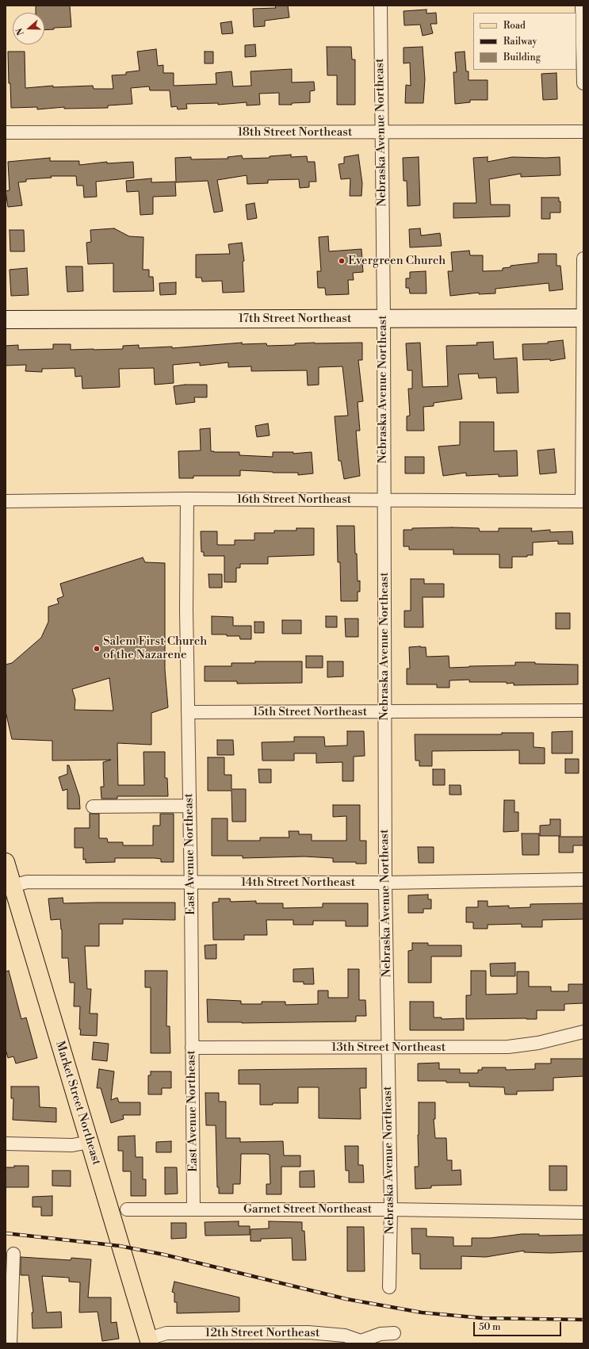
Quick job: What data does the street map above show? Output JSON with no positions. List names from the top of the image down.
{
  "streets": {
    "main road": ["17th Street Northeast", "Market Street Northeast"],
    "street": [
      "18th Street Northeast",
      "Nebraska Avenue Northeast",
      "16th Street Northeast",
      "15th Street Northeast",
      "East Avenue Northeast",
      "14th Street Northeast",
      "13th Street Northeast",
      "Garnet Street Northeast",
      "12th Street Northeast"
    ]
  },
  "crossings": [
    ["18th Street Northeast", "Nebraska Avenue Northeast"],
    ["Nebraska Avenue Northeast", "17th Street Northeast"],
    ["Nebraska Avenue Northeast", "16th Street Northeast"],
    ["Nebraska Avenue Northeast", "15th Street Northeast"],
    ["Nebraska Avenue Northeast", "14th Street Northeast"],
    ["Nebraska Avenue Northeast", "13th Street Northeast"],
    ["Nebraska Avenue Northeast", "Garnet Street Northeast"],
    ["16th Street Northeast", "East Avenue Northeast"],
    ["15th Street Northeast", "East Avenue Northeast"],
    ["East Avenue Northeast", "14th Street Northeast"],
    ["East Avenue Northeast", "13th Street Northeast"],
    ["East Avenue Northeast", "Garnet Street Northeast"],
    ["14th Street Northeast", "Market Street Northeast"],
    ["Market Street Northeast", "12th Street Northeast"]
  ],
  "places": ["Evergreen Church", "Salem First Church of the Nazarene"],
  "legend": ["Road", "Railway", "Building"],
  "scale_bar": "50 m",
  "north": "left"
}
